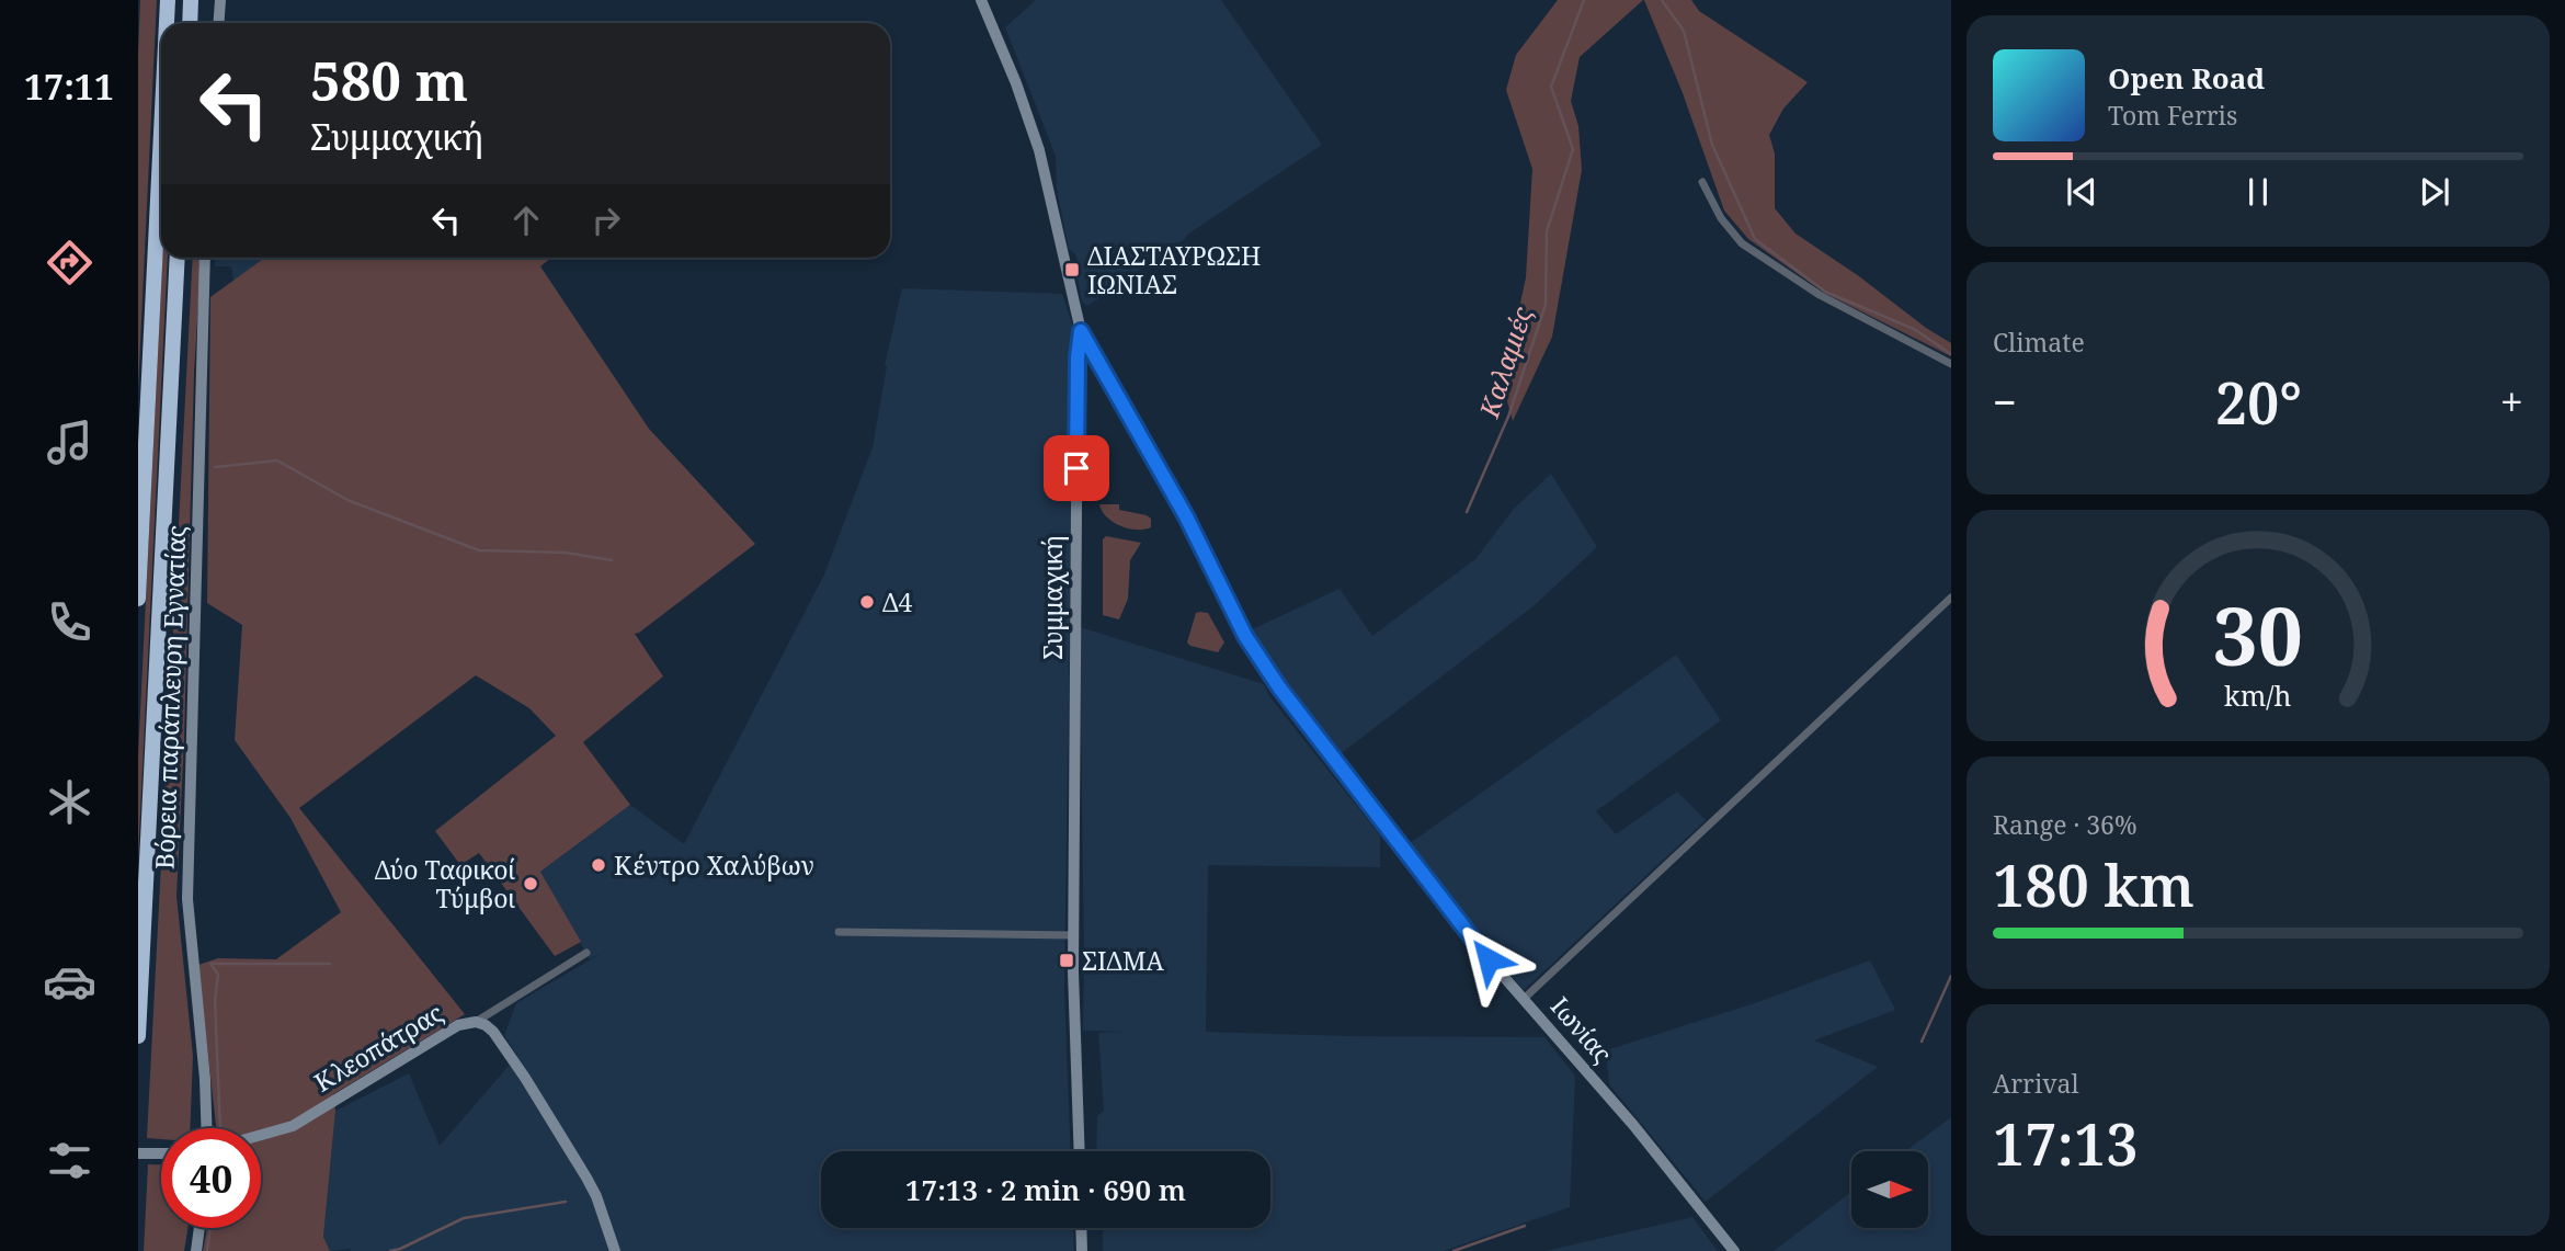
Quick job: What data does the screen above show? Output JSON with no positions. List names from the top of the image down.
{
  "streets": {
    "street": [
      "Συμμαχική",
      "Βόρεια παράπλευρη Εγνατίας",
      "Ιωνίας",
      "Κλεοπάτρας"
    ]
  },
  "crossings": [
    ["Συμμαχική", "Ιωνίας"]
  ],
  "water": ["Καλαμιές"],
  "places": {
    "transit": ["ΔΙΑΣΤΑΥΡΩΣΗ ΙΩΝΙΑΣ", "ΣΙΔΜΑ"],
    "other": ["Δ4", "Κέντρο Χαλύβων", "Δύο Ταφικοί Τύμβοι"]
  },
  "north": "right",
  "page": {
    "tabs": "17:11",
    "turn": ["580 m", "Συμμαχική"],
    "song": ["Open Road", "Tom Ferris"],
    "tile": [
      "Climate",
      ["Range · 36%", "180 km"],
      ["Arrival", "17:13"]
    ],
    "heat": ["−", "20°", "+"],
    "limit": "40",
    "trip": "17:13 · 2 min · 690 m",
    "gauge": ["30", "km/h"]
  }
}
